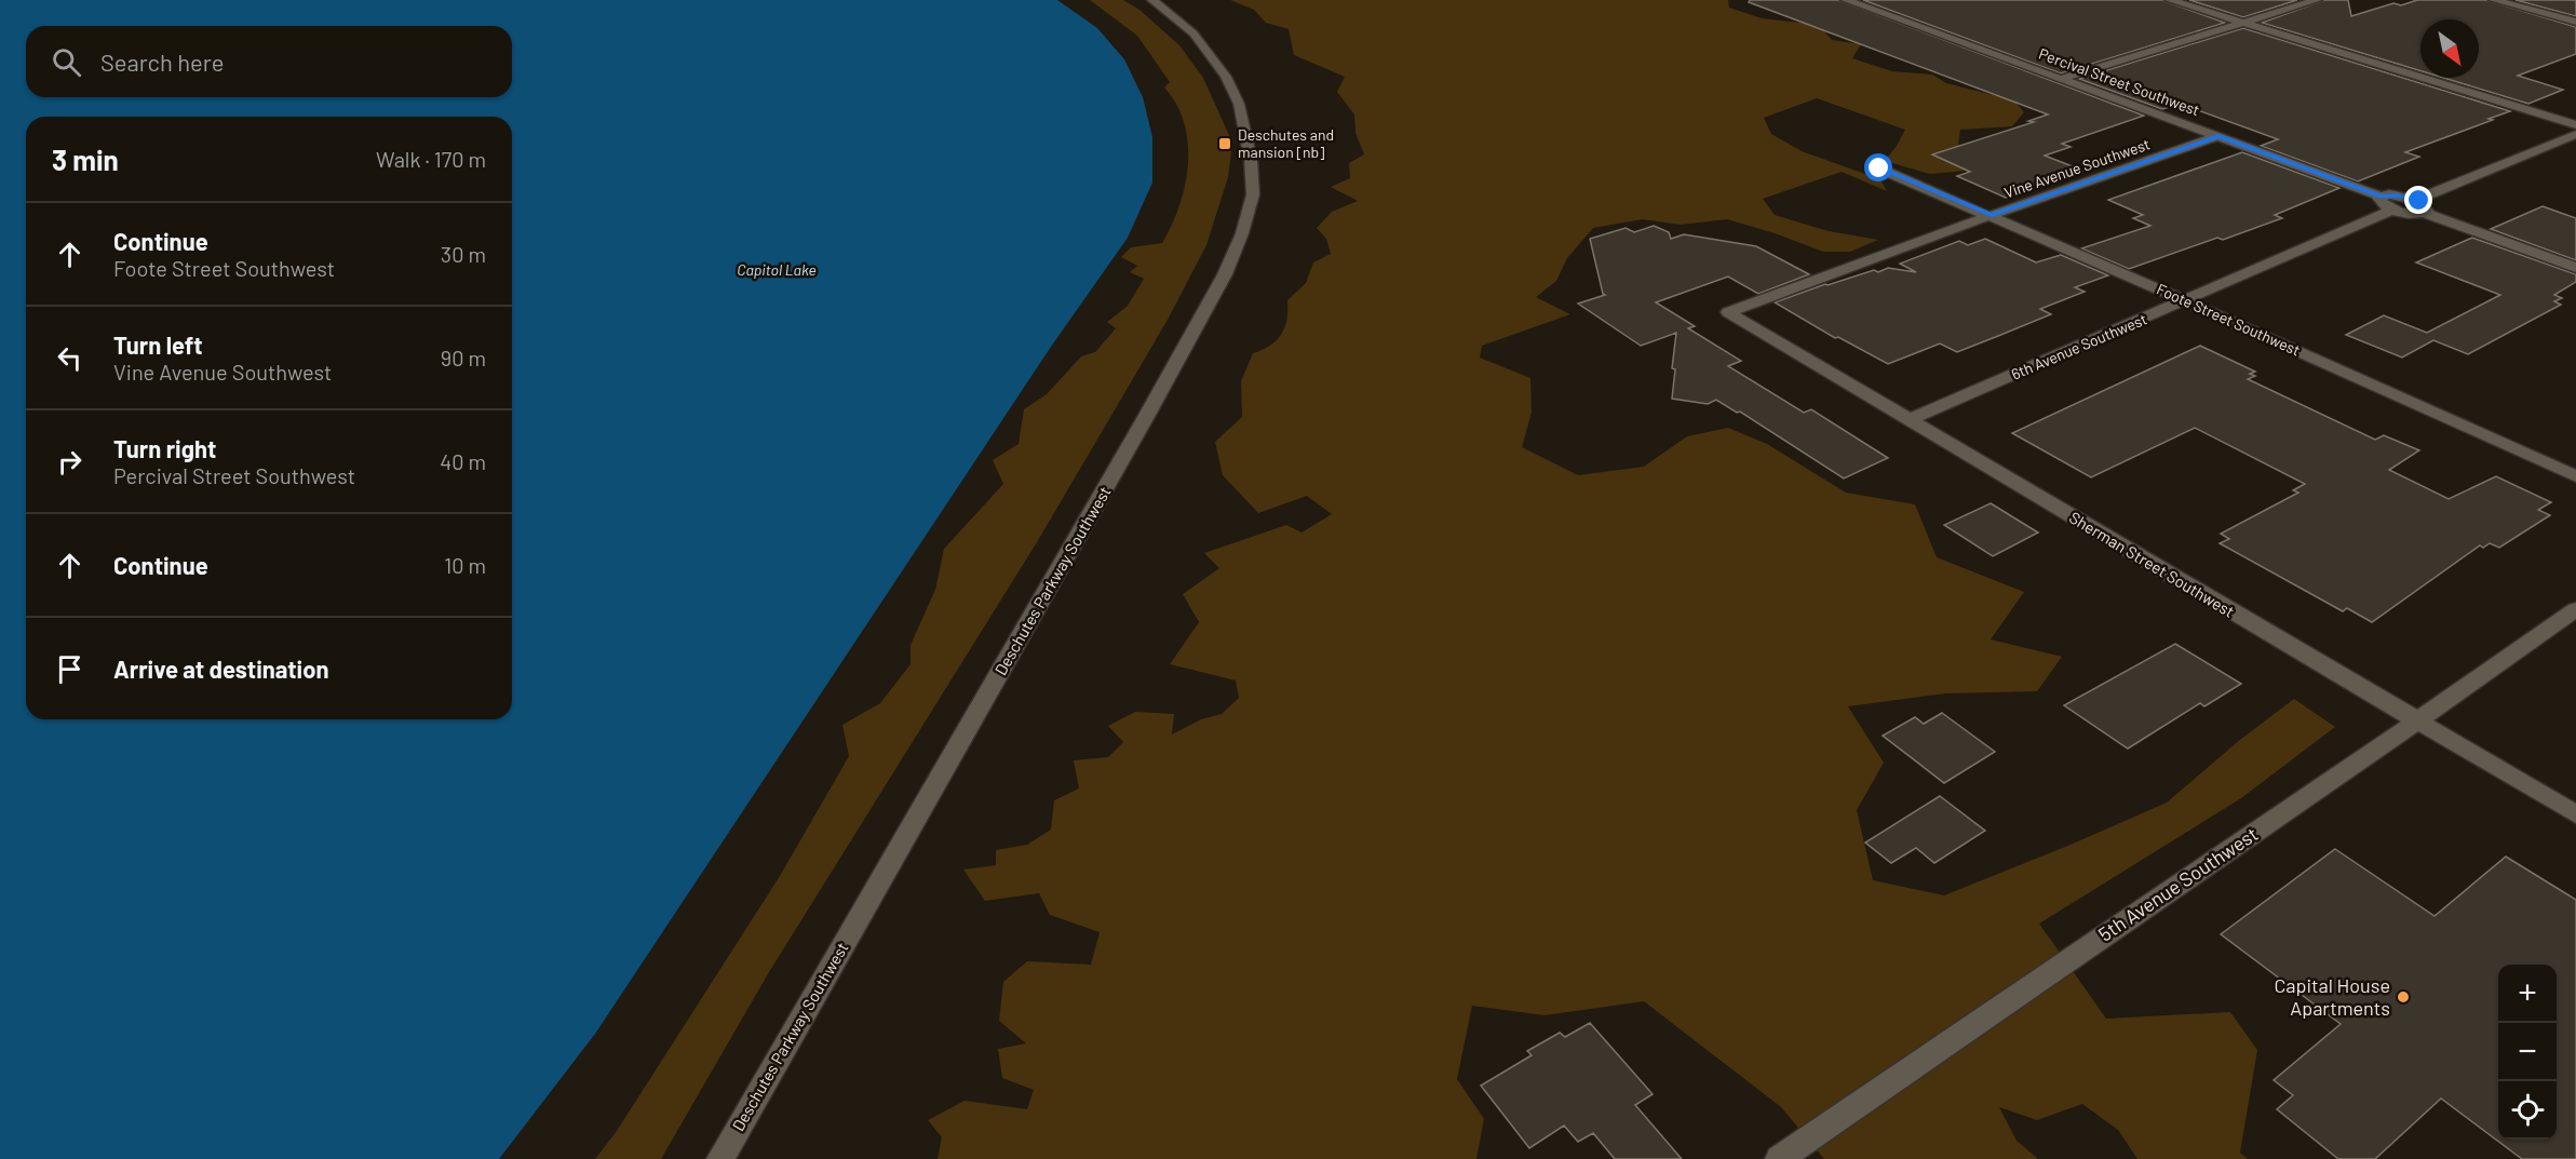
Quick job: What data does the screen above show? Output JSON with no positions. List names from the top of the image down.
{
  "streets": {
    "street": [
      "Percival Street Southwest",
      "Vine Avenue Southwest",
      "Foote Street Southwest",
      "6th Avenue Southwest",
      "Sherman Street Southwest",
      "Deschutes Parkway Southwest",
      "5th Avenue Southwest"
    ]
  },
  "crossings": [
    ["Percival Street Southwest", "Vine Avenue Southwest"],
    ["Vine Avenue Southwest", "Foote Street Southwest"],
    ["Vine Avenue Southwest", "Sherman Street Southwest"],
    ["Foote Street Southwest", "6th Avenue Southwest"],
    ["6th Avenue Southwest", "Sherman Street Southwest"],
    ["Sherman Street Southwest", "5th Avenue Southwest"]
  ],
  "water": ["Capitol Lake"],
  "places": {
    "transit": ["Deschutes and mansion [nb]"],
    "other": ["Capital House Apartments"]
  },
  "north": "bottom right",
  "page": {
    "search": "Search here",
    "heading": ["3 min", "Walk · 170 m"],
    "list": [
      ["Continue", "Foote Street Southwest", "30 m"],
      ["Turn left", "Vine Avenue Southwest", "90 m"],
      ["Turn right", "Percival Street Southwest", "40 m"],
      ["Continue", "10 m"],
      "Arrive at destination"
    ],
    "map_buttons": ["+", "−"]
  }
}
